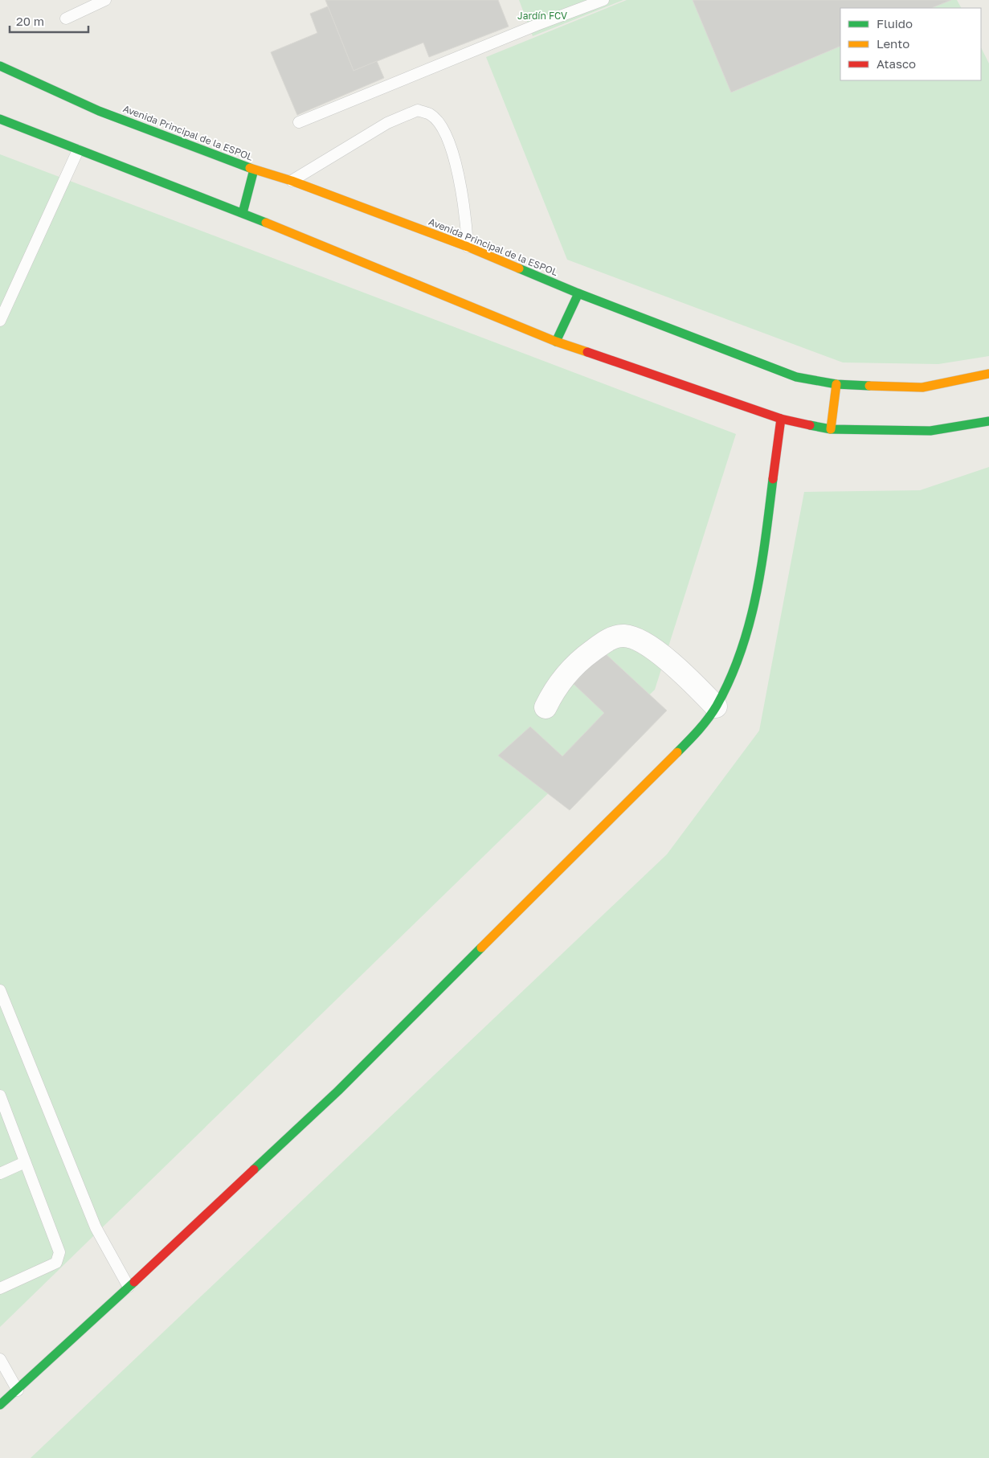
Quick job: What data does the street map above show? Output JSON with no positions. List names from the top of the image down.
{
  "streets": {
    "street": ["Avenida Principal de la ESPOL"]
  },
  "parks": ["Jardín FCV"],
  "legend": ["Fluido", "Lento", "Atasco"],
  "scale_bar": "20 m"
}
